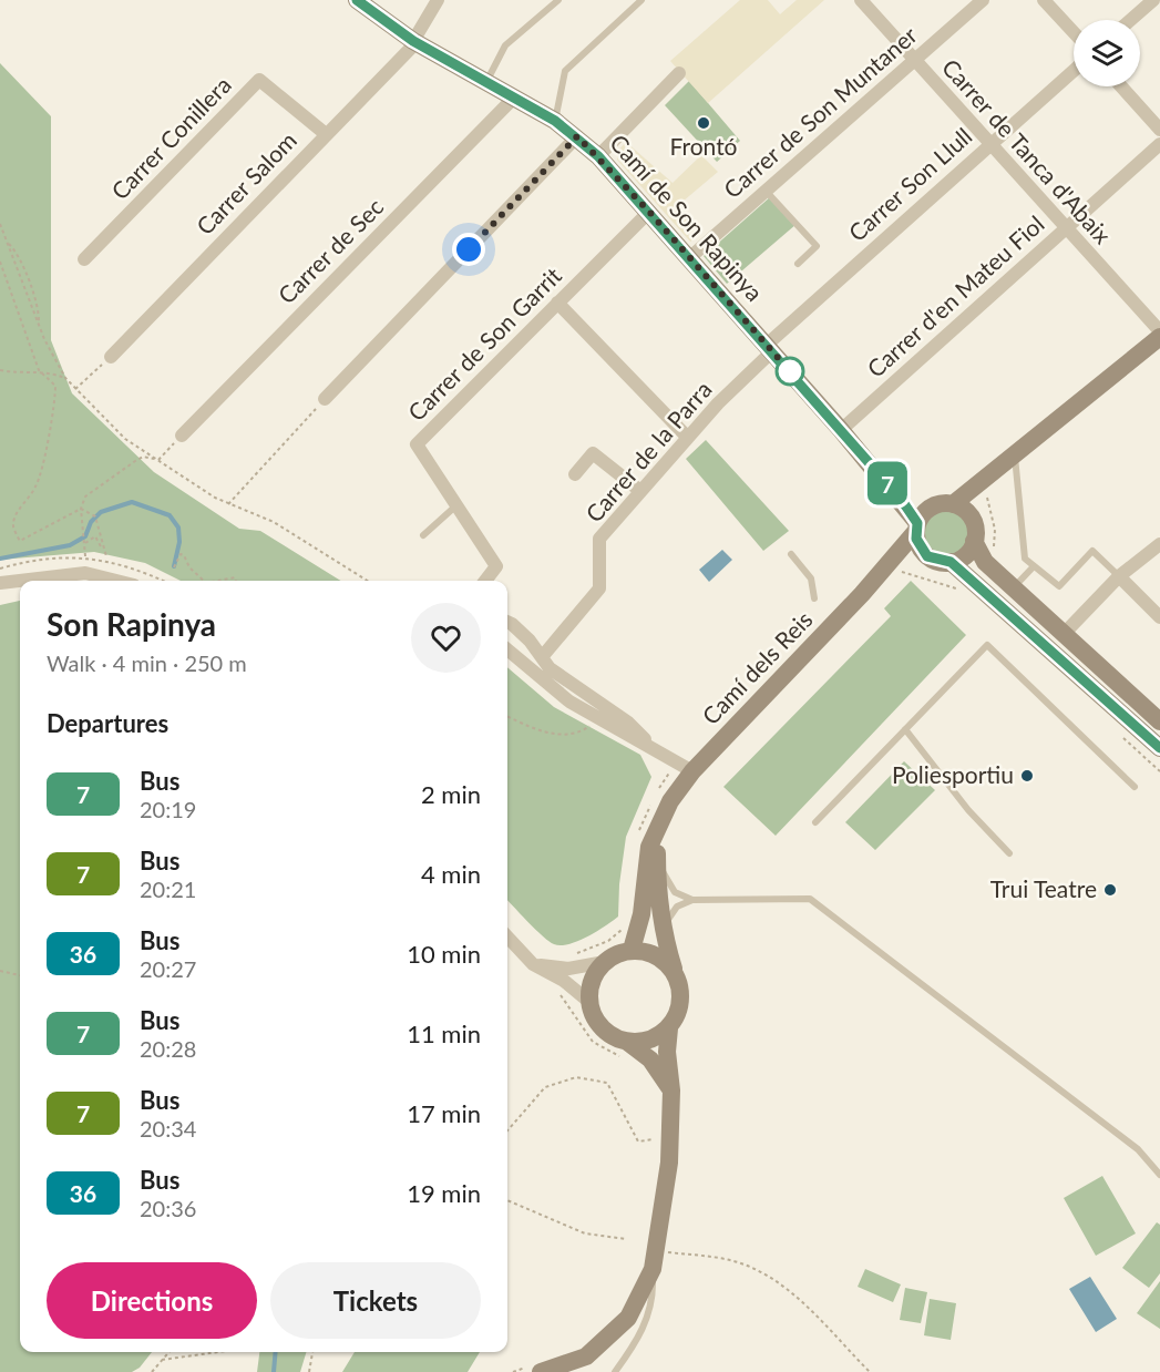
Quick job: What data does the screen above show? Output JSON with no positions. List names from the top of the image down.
{
  "streets": {
    "street": [
      "Carrer de Son Muntaner",
      "Carrer Conillera",
      "Carrer de Tanca d'Abaix",
      "Carrer Salom",
      "Carrer Son Llull",
      "Camí de Son Rapinya",
      "Carrer de Sec",
      "Carrer d'en Mateu Fiol",
      "Carrer de Son Garrit",
      "Carrer de la Parra",
      "Camí dels Reis"
    ]
  },
  "crossings": [
    ["Carrer de Son Muntaner", "Carrer de Tanca d'Abaix"],
    ["Carrer de Son Muntaner", "Camí de Son Rapinya"],
    ["Carrer Conillera", "Carrer Salom"],
    ["Carrer de Tanca d'Abaix", "Carrer Son Llull"],
    ["Carrer de Tanca d'Abaix", "Carrer d'en Mateu Fiol"],
    ["Carrer Salom", "Camí de Son Rapinya"],
    ["Carrer Son Llull", "Camí de Son Rapinya"],
    ["Carrer Son Llull", "Carrer de la Parra"],
    ["Camí de Son Rapinya", "Carrer de Sec"],
    ["Camí de Son Rapinya", "Carrer d'en Mateu Fiol"],
    ["Camí de Son Rapinya", "Carrer de Son Garrit"],
    ["Camí de Son Rapinya", "Carrer de la Parra"],
    ["Camí de Son Rapinya", "Camí dels Reis"]
  ],
  "places": ["Frontó", "Poliesportiu", "Trui Teatre"],
  "lines": ["bus line 7"],
  "page": {
    "on_map": "7",
    "heading": [
      ["Son Rapinya", "Walk · 4 min · 250 m"],
      "Departures"
    ],
    "list": [
      {
        "mark": "7",
        "name": "Bus",
        "note": "20:19",
        "value": "2 min"
      },
      {
        "mark": "7",
        "name": "Bus",
        "note": "20:21",
        "value": "4 min"
      },
      {
        "mark": "36",
        "name": "Bus",
        "note": "20:27",
        "value": "10 min"
      },
      {
        "mark": "7",
        "name": "Bus",
        "note": "20:28",
        "value": "11 min"
      },
      {
        "mark": "7",
        "name": "Bus",
        "note": "20:34",
        "value": "17 min"
      },
      {
        "mark": "36",
        "name": "Bus",
        "note": "20:36",
        "value": "19 min"
      }
    ],
    "buttons": ["Directions", "Tickets"]
  }
}
